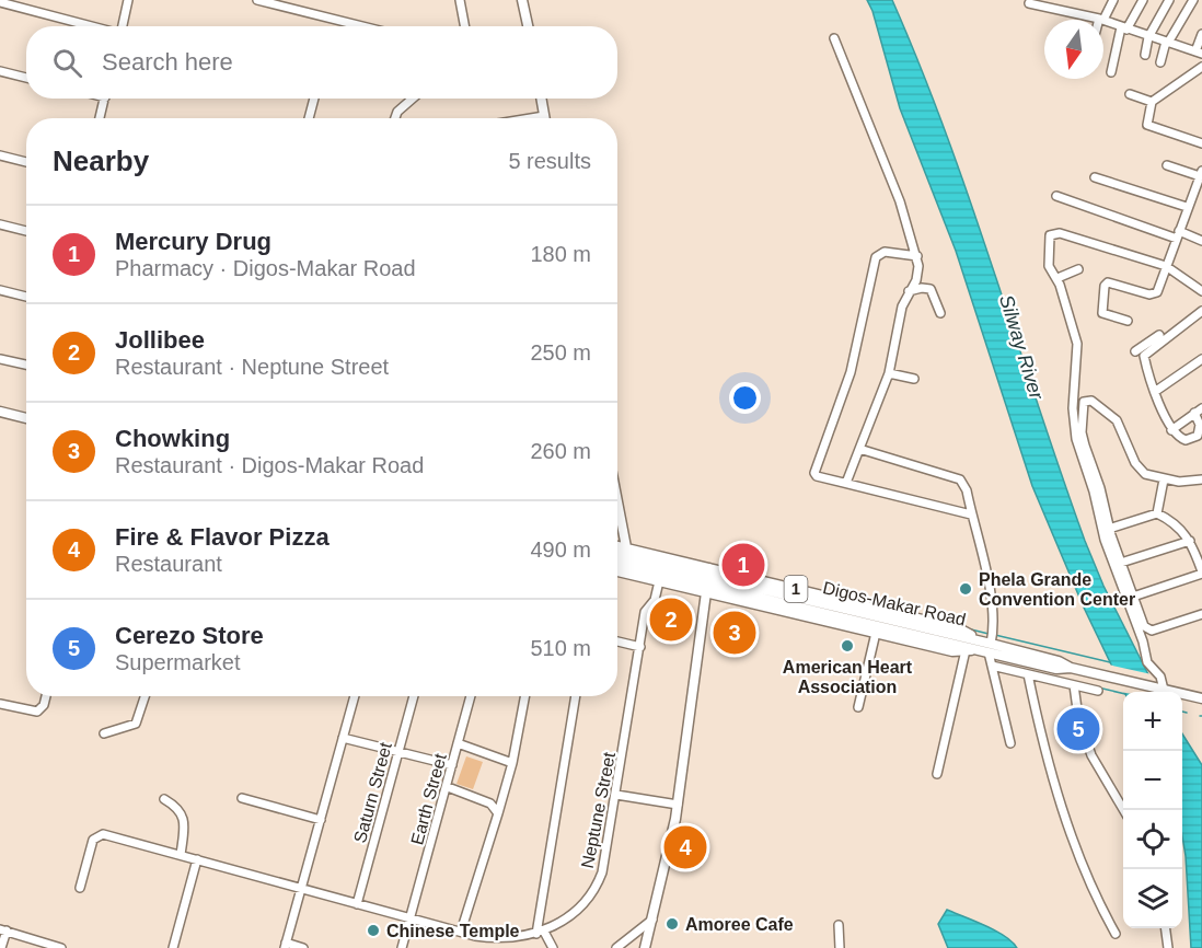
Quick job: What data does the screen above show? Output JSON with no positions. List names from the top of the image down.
{
  "streets": {
    "main road": ["1", "Digos-Makar Road"],
    "street": ["Saturn Street", "Earth Street", "Neptune Street"]
  },
  "crossings": [
    ["Digos-Makar Road", "Neptune Street"],
    ["Saturn Street", "Neptune Street"],
    ["Earth Street", "Neptune Street"]
  ],
  "water": ["Silway River"],
  "places": [
    "Phela Grande Convention Center",
    "American Heart Association",
    "Amoree Cafe",
    "Chinese Temple"
  ],
  "north": "bottom",
  "page": {
    "search": "Search here",
    "heading": ["Nearby", "5 results"],
    "list": [
      {
        "mark": "1",
        "name": "Mercury Drug",
        "note": "Pharmacy · Digos-Makar Road",
        "value": "180 m"
      },
      {
        "mark": "2",
        "name": "Jollibee",
        "note": "Restaurant · Neptune Street",
        "value": "250 m"
      },
      {
        "mark": "3",
        "name": "Chowking",
        "note": "Restaurant · Digos-Makar Road",
        "value": "260 m"
      },
      {
        "mark": "4",
        "name": "Fire & Flavor Pizza",
        "note": "Restaurant",
        "value": "490 m"
      },
      {
        "mark": "5",
        "name": "Cerezo Store",
        "note": "Supermarket",
        "value": "510 m"
      }
    ],
    "pins": [
      "1",
      "2",
      "3",
      "5",
      "4"
    ],
    "map_buttons": ["+", "−"]
  }
}
